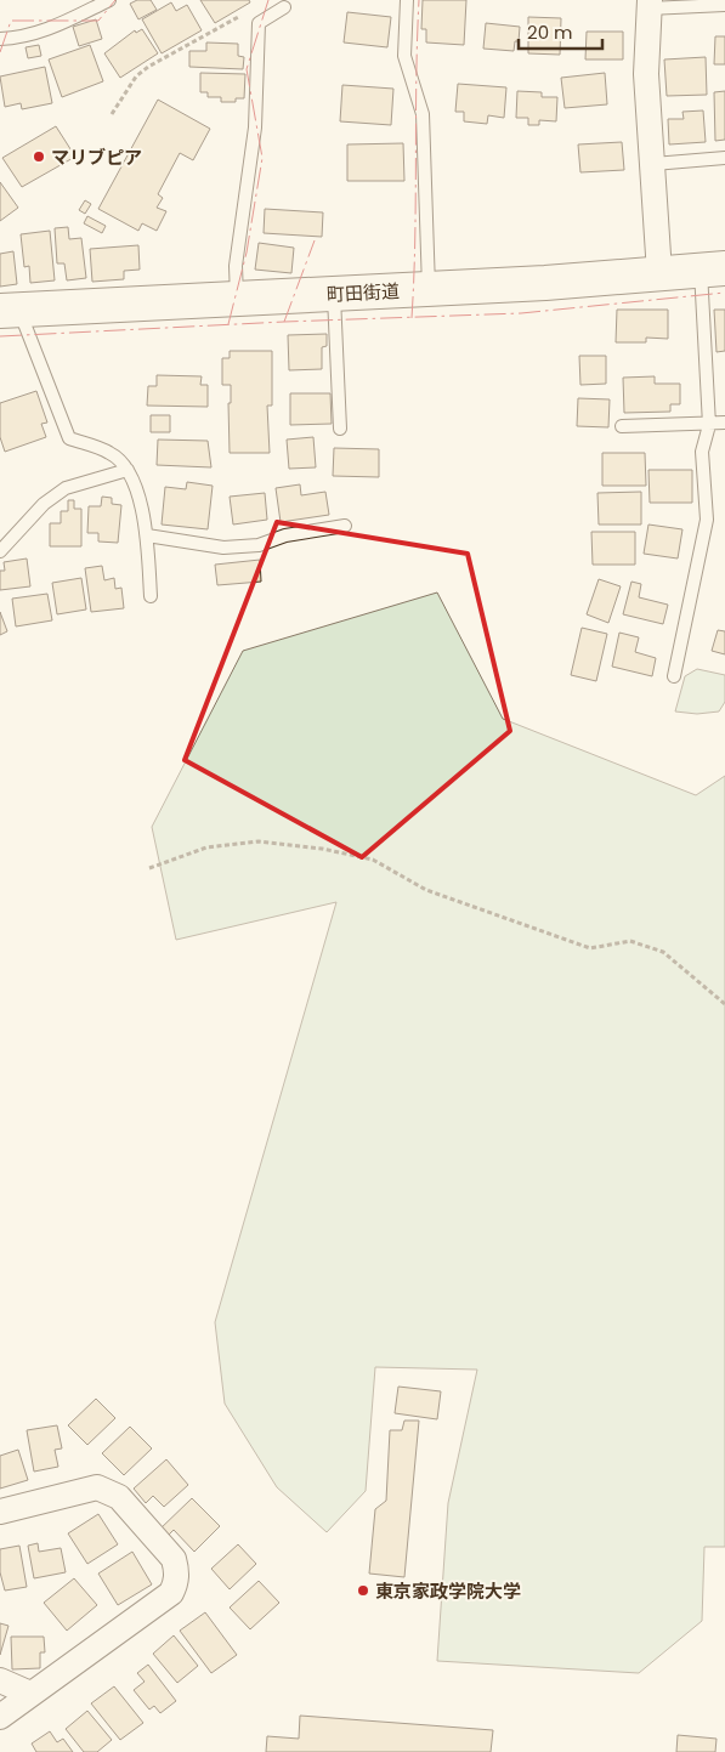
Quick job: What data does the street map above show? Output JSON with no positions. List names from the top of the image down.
{
  "streets": {
    "main road": ["町田街道"]
  },
  "places": ["マリブピア", "東京家政学院大学"],
  "scale_bar": "20 m"
}
